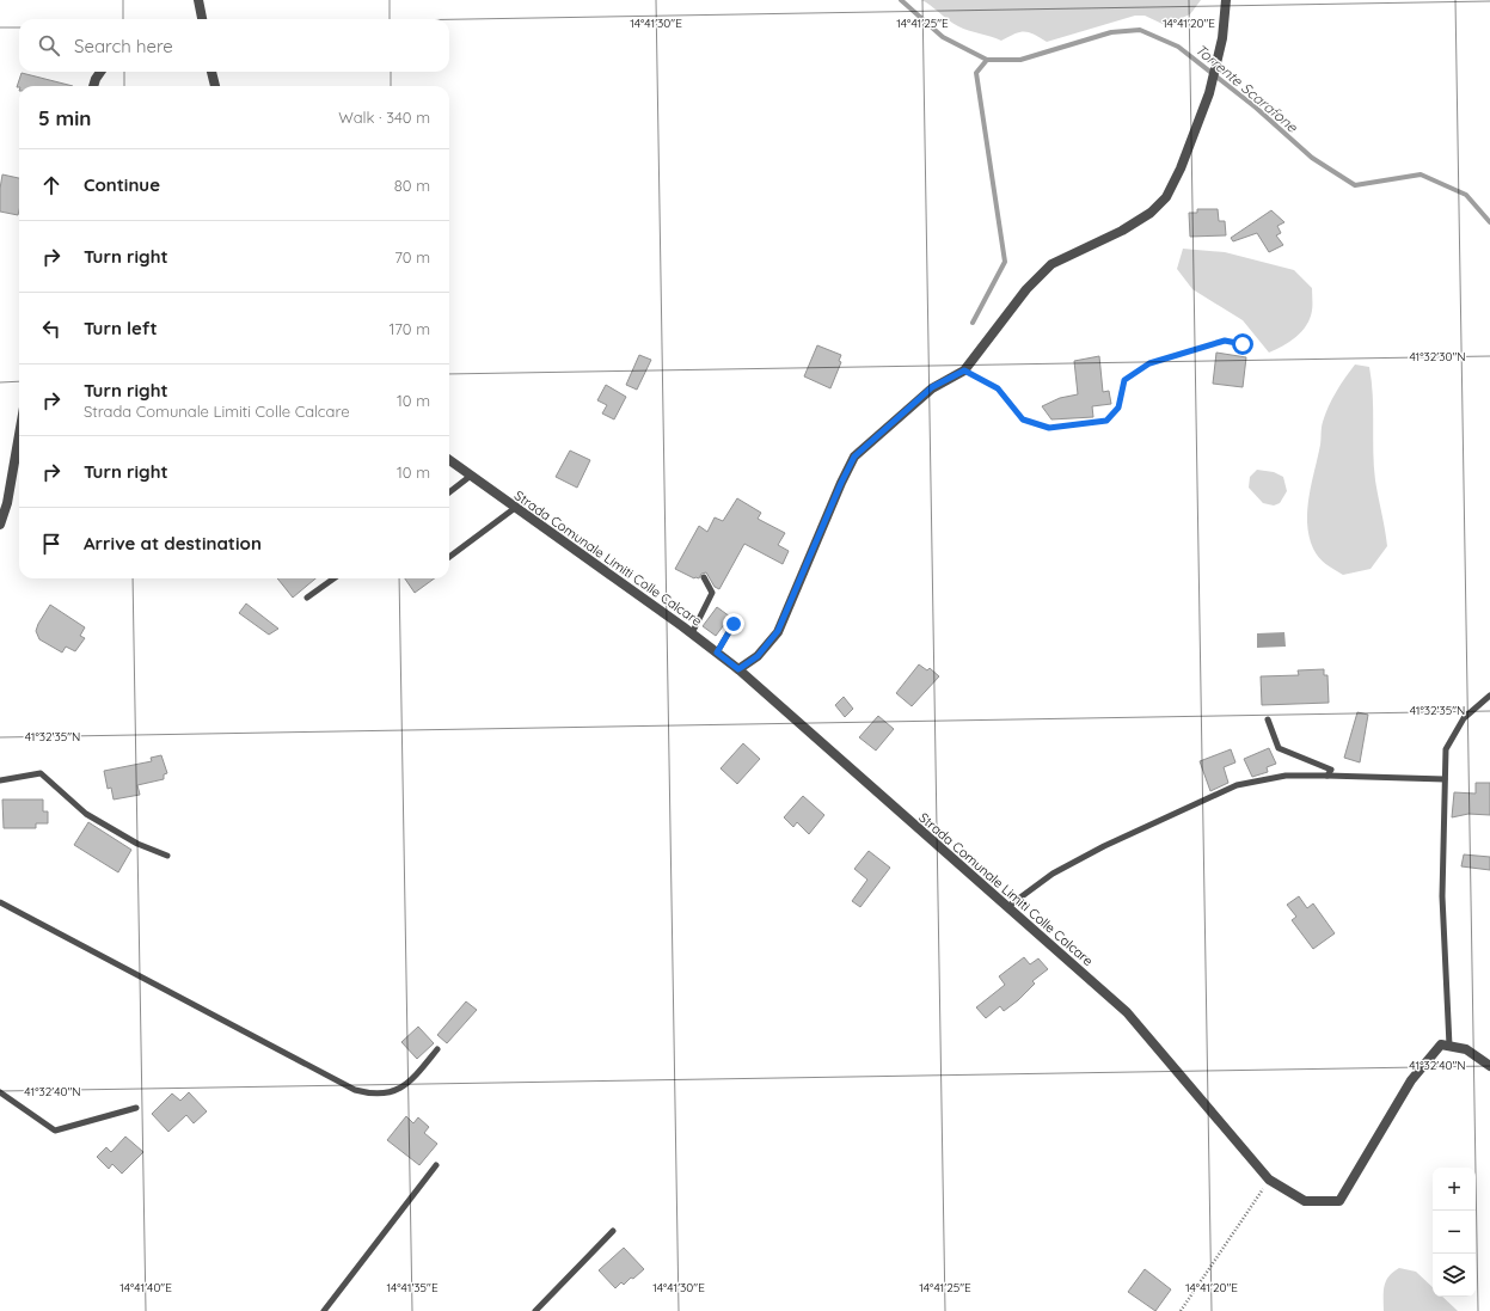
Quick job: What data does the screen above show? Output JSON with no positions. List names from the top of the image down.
{
  "streets": {
    "street": ["Strada Comunale Limiti Colle Calcare"]
  },
  "water": ["Torrente Scarafone"],
  "page": {
    "search": "Search here",
    "heading": ["5 min", "Walk · 340 m"],
    "list": [
      ["Continue", "80 m"],
      ["Turn right", "70 m"],
      ["Turn left", "170 m"],
      ["Turn right", "Strada Comunale Limiti Colle Calcare", "10 m"],
      ["Turn right", "10 m"],
      "Arrive at destination"
    ],
    "map_buttons": ["+", "−"]
  },
  "coordinates": [
    "14°41'30\"E",
    "14°41'25\"E",
    "14°41'20\"E",
    "41°32'30\"N",
    "41°32'35\"N",
    "41°32'40\"N",
    "14°41'40\"E",
    "14°41'35\"E"
  ]
}
